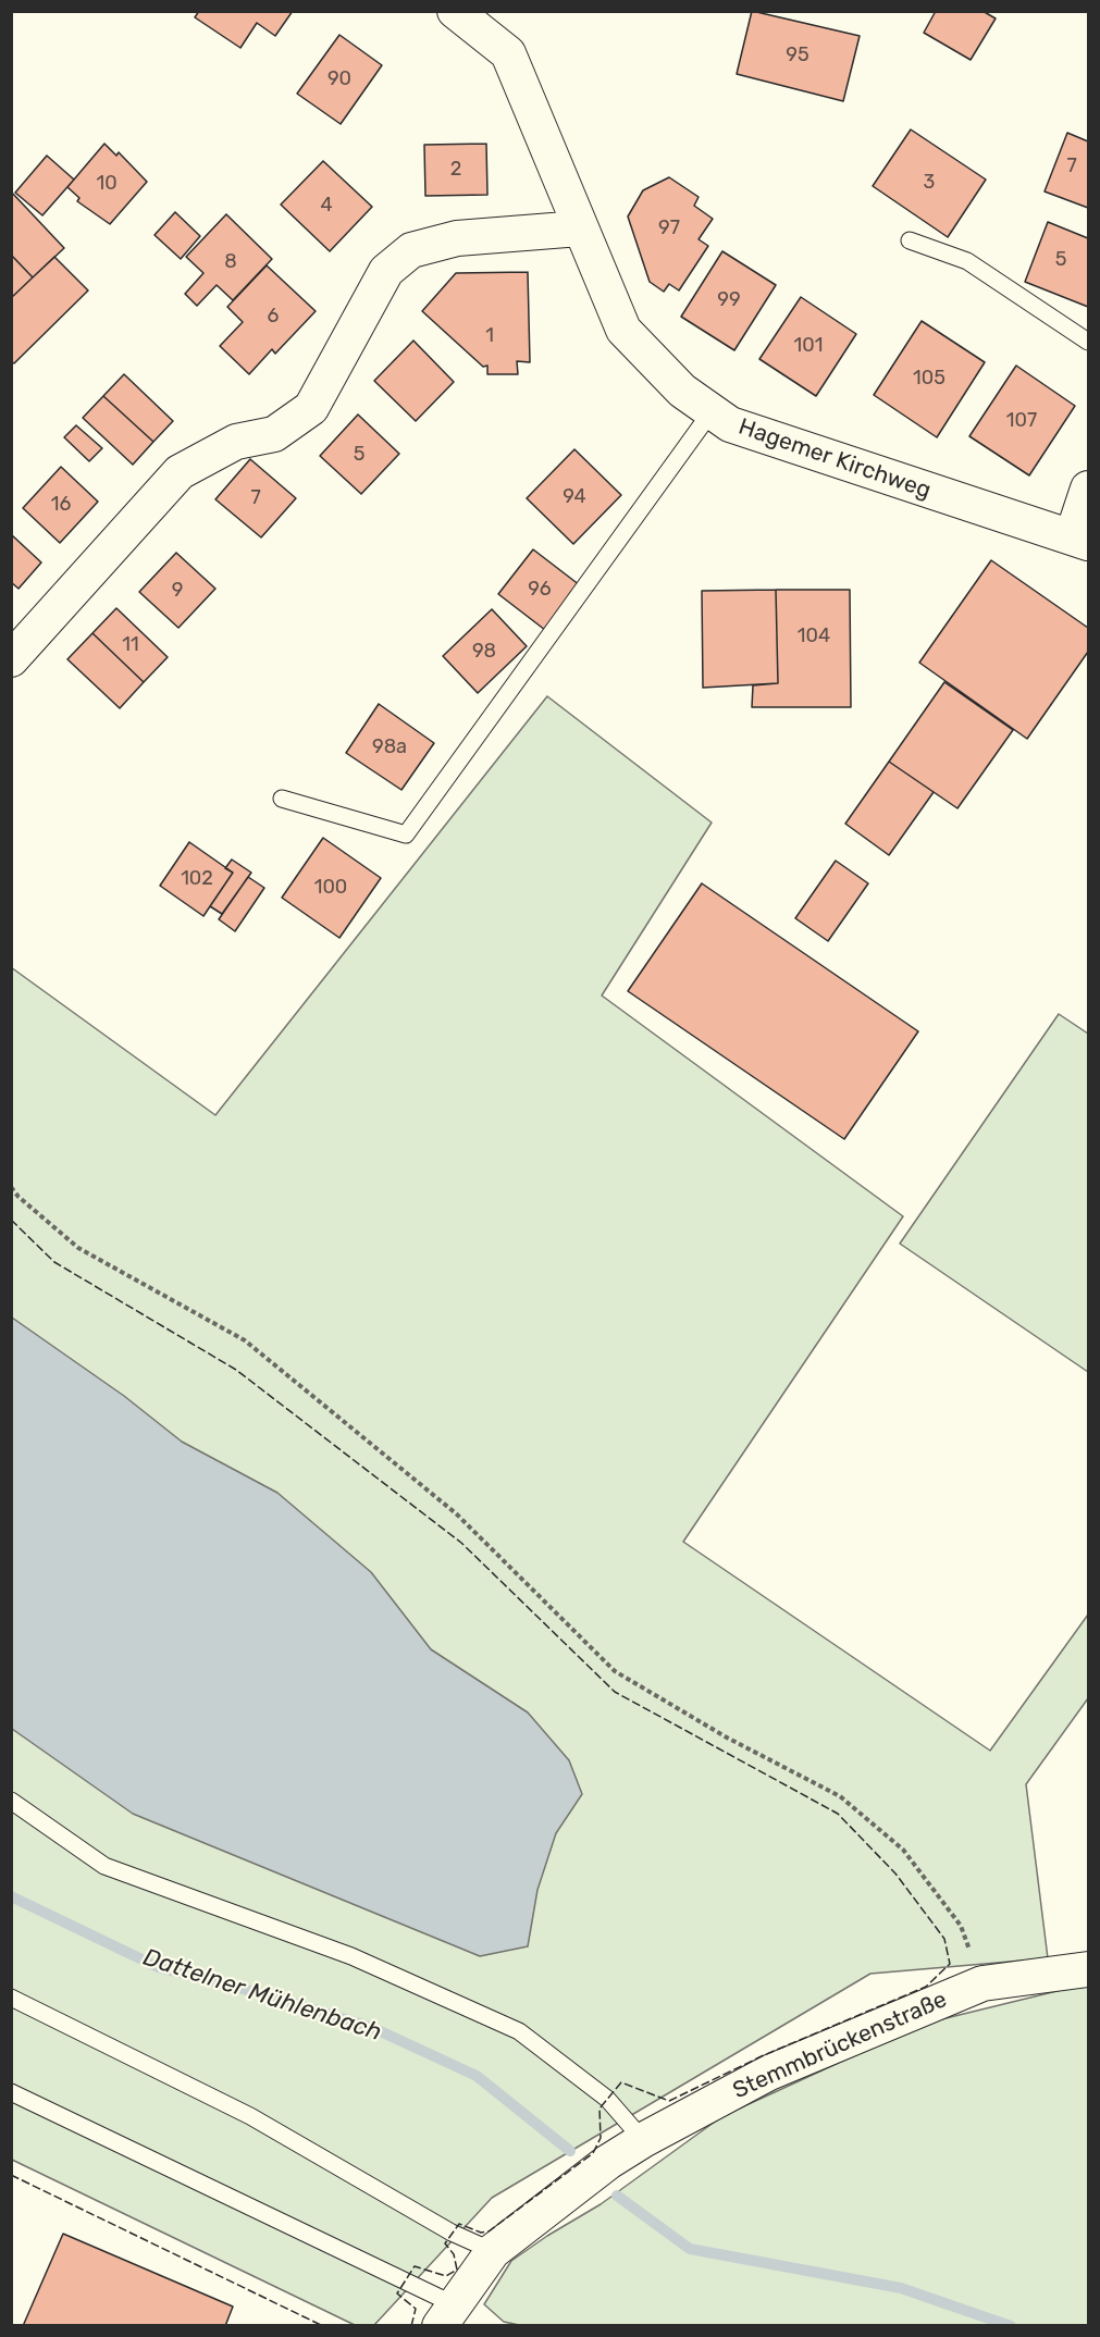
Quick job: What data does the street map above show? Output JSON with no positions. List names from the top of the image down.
{
  "streets": {
    "street": ["Hagemer Kirchweg", "Stemmbrückenstraße"]
  },
  "water": ["Dattelner Mühlenbach"],
  "house_numbers": [
    "95",
    "90",
    "7",
    "2",
    "3",
    "10",
    "4",
    "97",
    "5",
    "8",
    "99",
    "6",
    "1",
    "101",
    "105",
    "107",
    "5",
    "94",
    "7",
    "16",
    "96",
    "9",
    "104",
    "11",
    "98",
    "98a",
    "102",
    "100"
  ]
}
